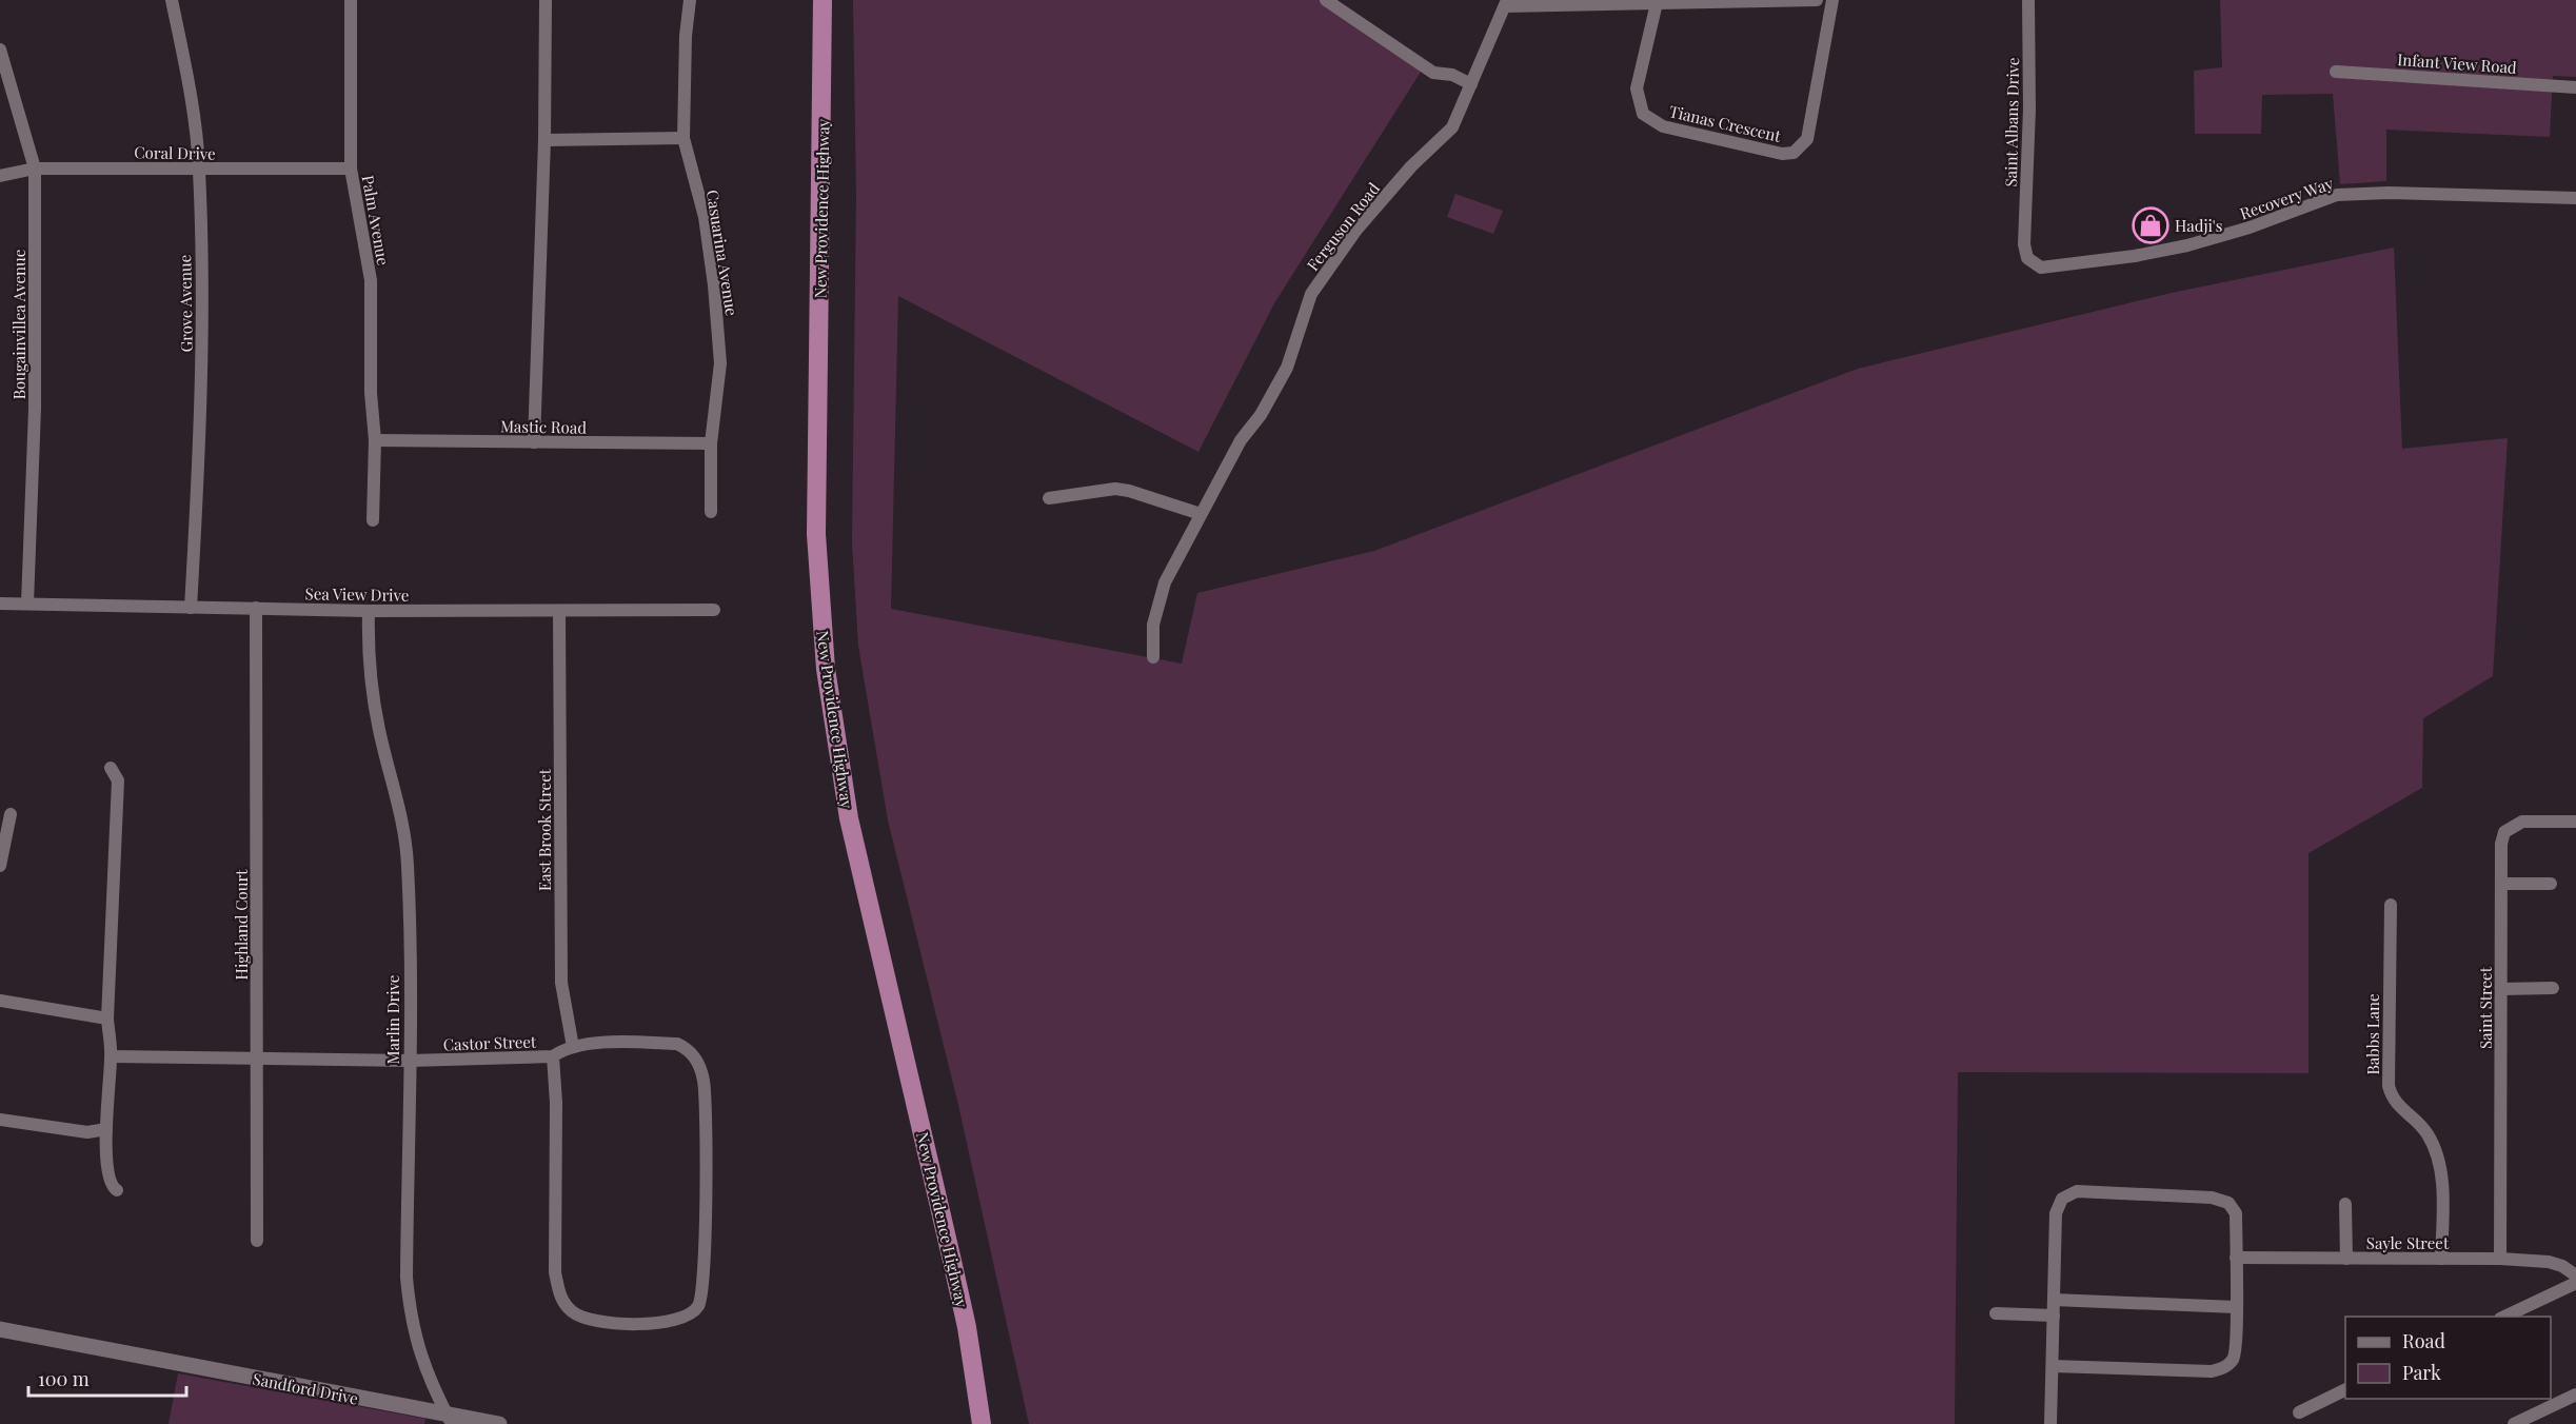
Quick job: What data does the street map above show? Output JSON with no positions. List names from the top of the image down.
{
  "streets": {
    "highway": ["New Providence Highway"],
    "street": [
      "Infant View Road",
      "Saint Albans Drive",
      "Tianas Crescent",
      "Coral Drive",
      "Recovery Way",
      "Palm Avenue",
      "Ferguson Road",
      "Casuarina Avenue",
      "Grove Avenue",
      "Bougainvillea Avenue",
      "Mastic Road",
      "Sea View Drive",
      "East Brook Street",
      "Highland Court",
      "Saint Street",
      "Marlin Drive",
      "Babbs Lane",
      "Castor Street",
      "Sayle Street",
      "Sandford Drive"
    ]
  },
  "crossings": [
    ["Saint Albans Drive", "Recovery Way"],
    ["Coral Drive", "Palm Avenue"],
    ["Coral Drive", "Grove Avenue"],
    ["Coral Drive", "Bougainvillea Avenue"],
    ["Palm Avenue", "Mastic Road"],
    ["Casuarina Avenue", "Mastic Road"],
    ["Grove Avenue", "Sea View Drive"],
    ["Bougainvillea Avenue", "Sea View Drive"],
    ["Sea View Drive", "East Brook Street"],
    ["Sea View Drive", "Highland Court"],
    ["Sea View Drive", "Marlin Drive"],
    ["East Brook Street", "Castor Street"],
    ["Highland Court", "Castor Street"],
    ["Saint Street", "Sayle Street"],
    ["Marlin Drive", "Castor Street"],
    ["Marlin Drive", "Sandford Drive"],
    ["Babbs Lane", "Sayle Street"]
  ],
  "places": {
    "shop": ["Hadji's"]
  },
  "legend": ["Road", "Park"],
  "scale_bar": "100 m"
}
